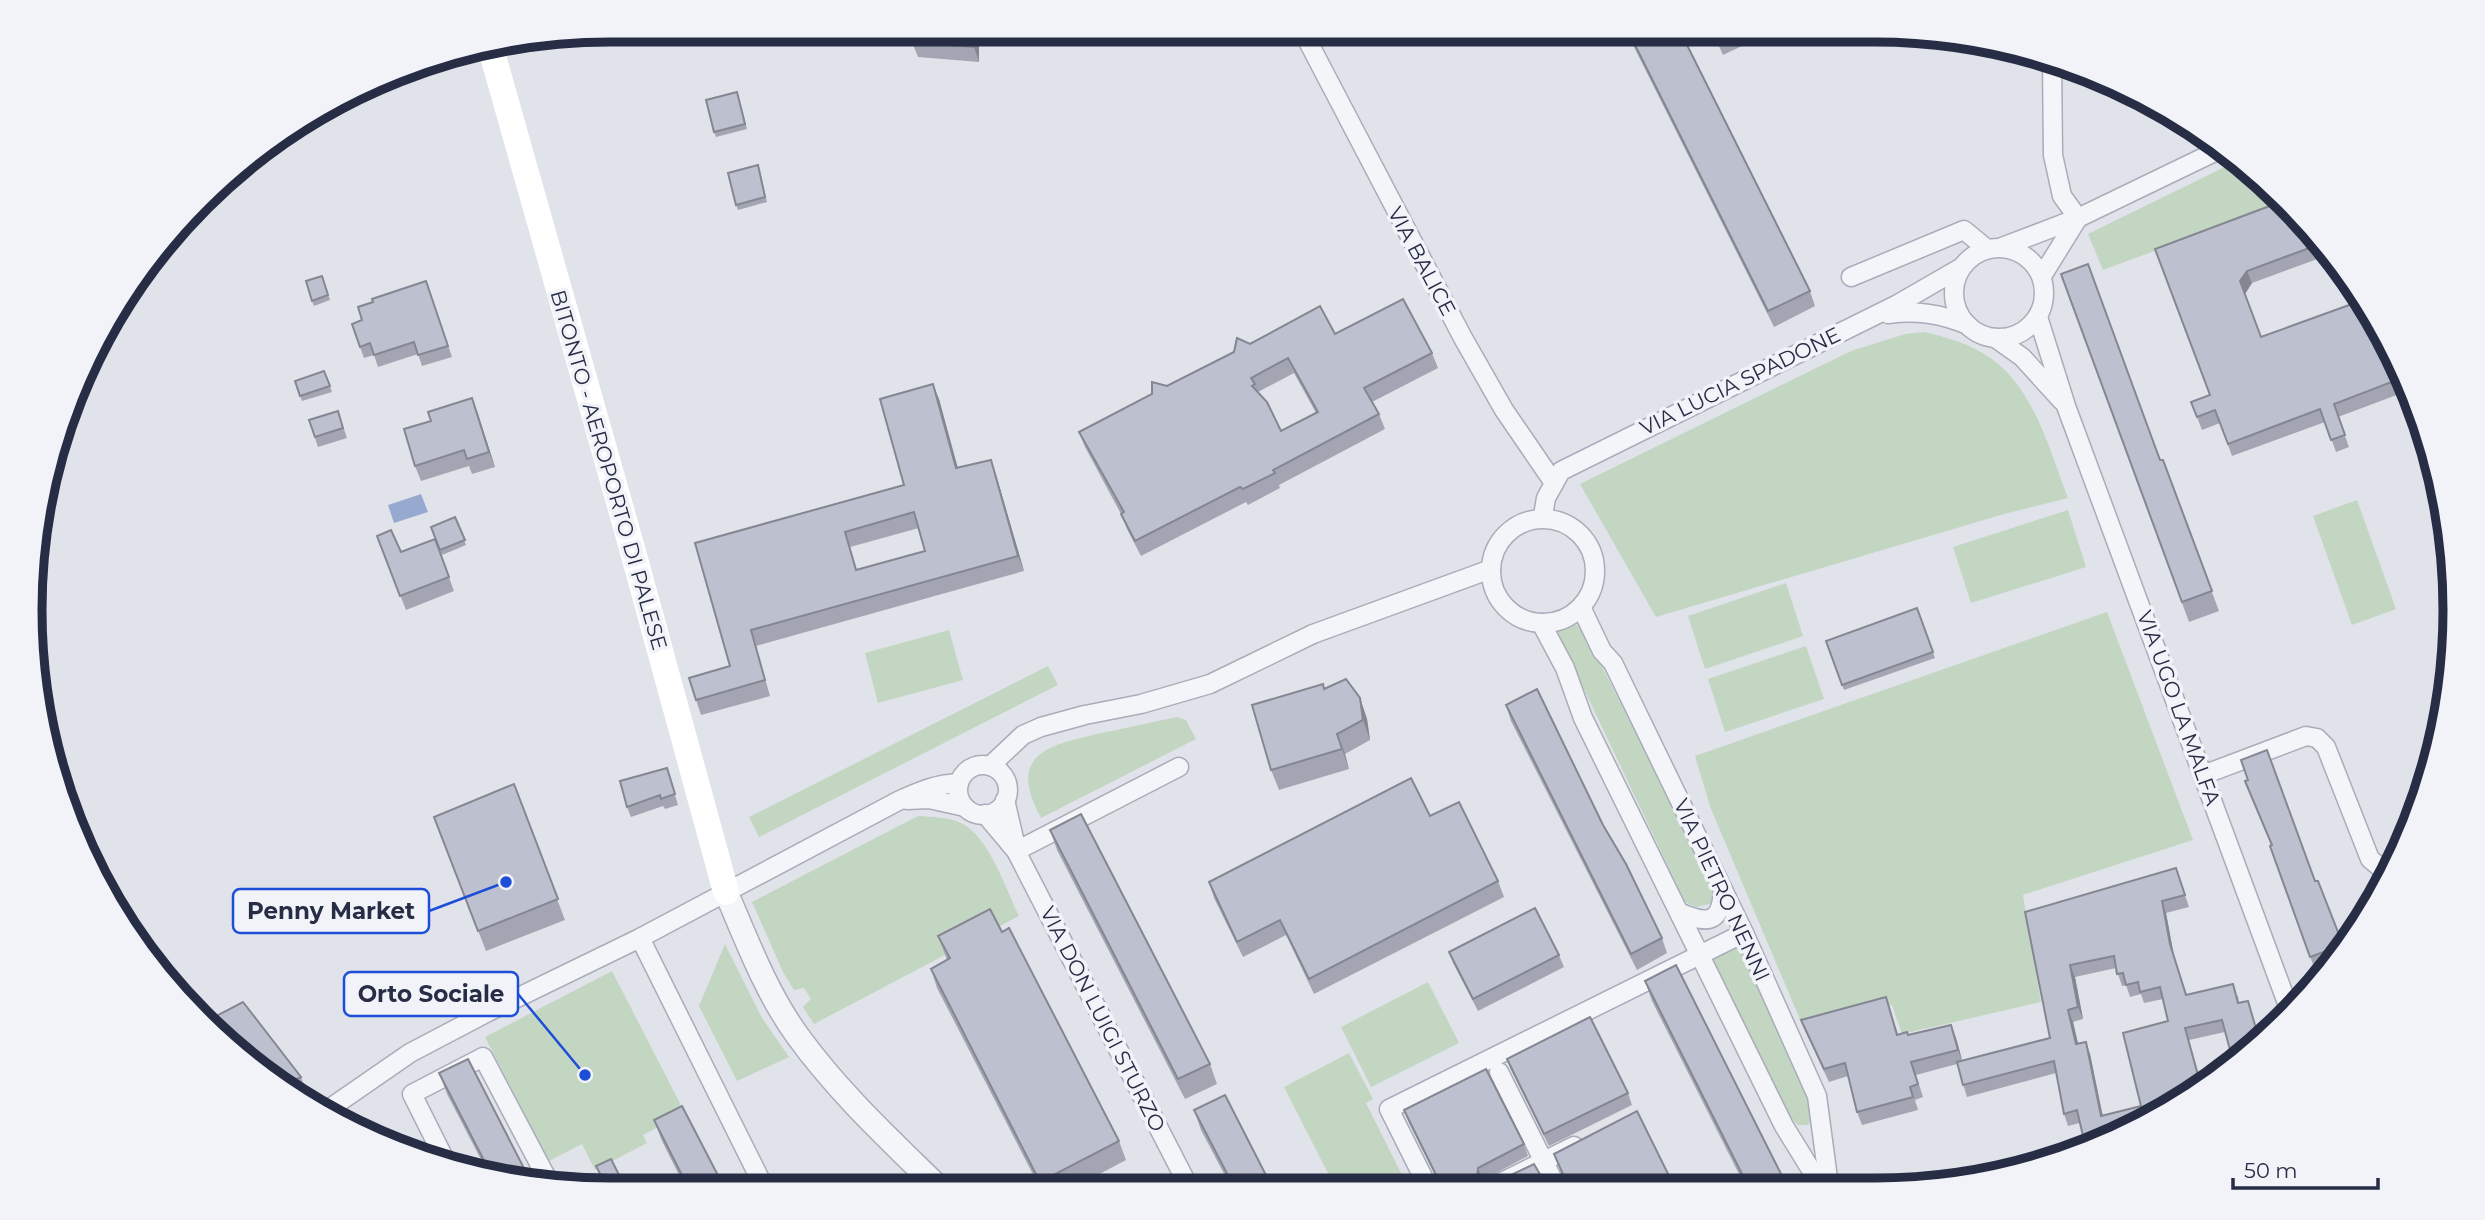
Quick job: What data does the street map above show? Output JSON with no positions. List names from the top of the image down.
{
  "streets": {
    "main road": ["BITONTO - AEROPORTO DI PALESE"],
    "street": [
      "VIA BALICE",
      "VIA LUCIA SPADONE",
      "VIA UGO LA MALFA",
      "VIA PIETRO NENNI",
      "VIA DON LUIGI STURZO"
    ]
  },
  "crossings": [
    ["VIA BALICE", "VIA LUCIA SPADONE"],
    ["VIA LUCIA SPADONE", "VIA UGO LA MALFA"]
  ],
  "places": ["Penny Market", "Orto Sociale"],
  "scale_bar": "50 m"
}
